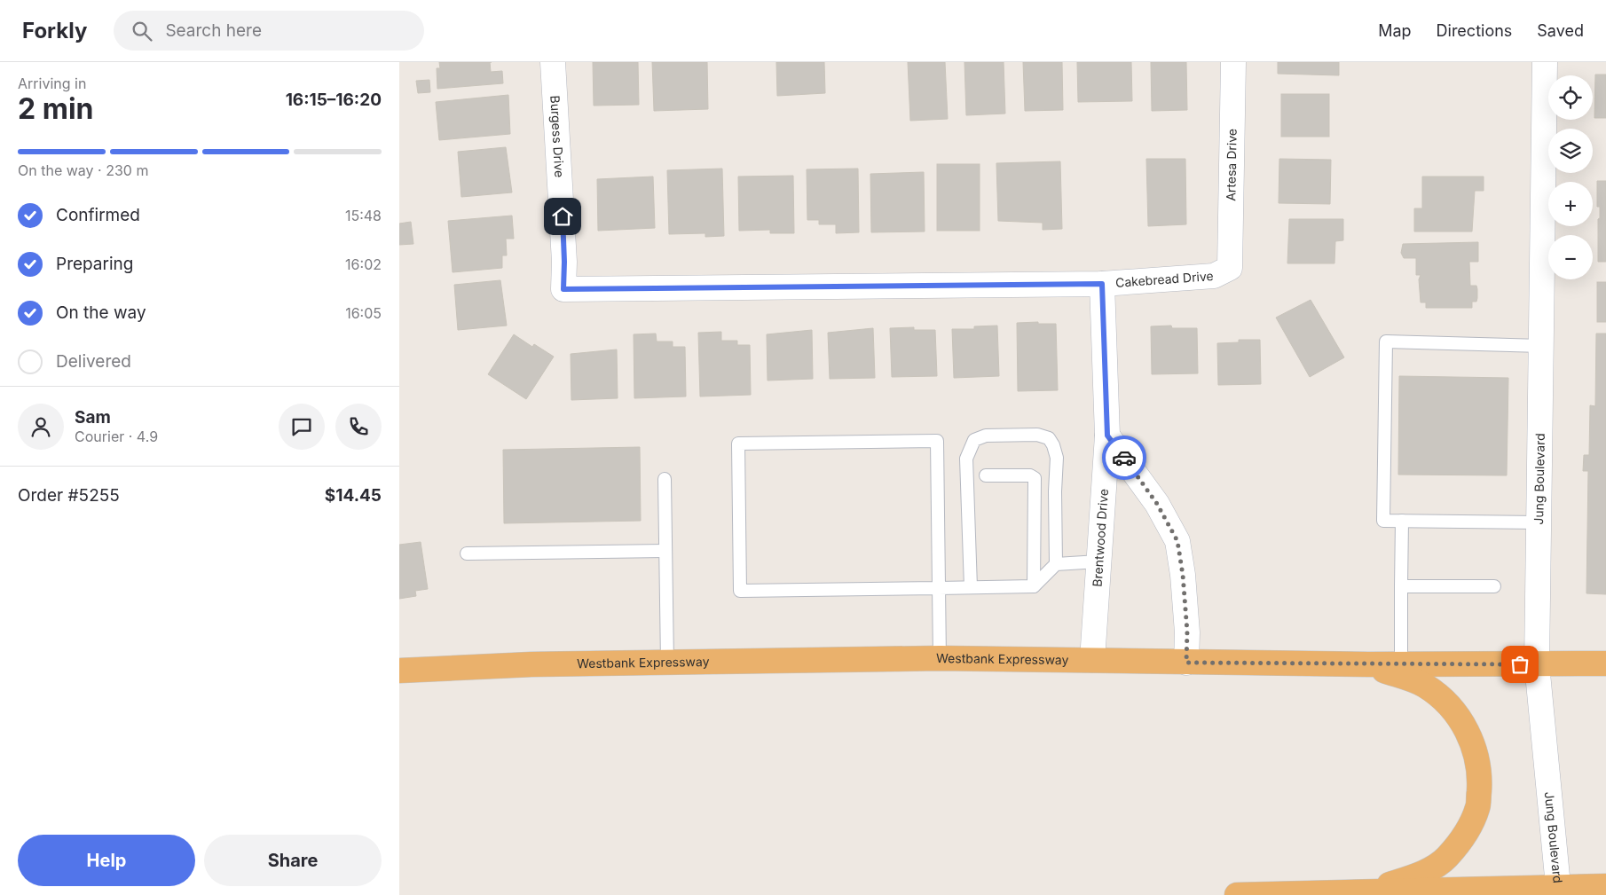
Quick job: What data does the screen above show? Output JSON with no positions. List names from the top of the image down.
{
  "streets": {
    "highway": ["Westbank Expressway"],
    "street": [
      "Burgess Drive",
      "Artesa Drive",
      "Cakebread Drive",
      "Jung Boulevard",
      "Brentwood Drive"
    ]
  },
  "crossings": [
    ["Burgess Drive", "Cakebread Drive"],
    ["Artesa Drive", "Cakebread Drive"],
    ["Cakebread Drive", "Brentwood Drive"],
    ["Jung Boulevard", "Westbank Expressway"],
    ["Brentwood Drive", "Westbank Expressway"]
  ],
  "page": {
    "header": "Forkly",
    "search": "Search here",
    "nav": ["Map", "Directions", "Saved"],
    "heading": ["2 min", "Arriving in", "16:15–16:20"],
    "panel": [
      "Sam",
      "Courier · 4.9",
      "Order #5255",
      "$14.45"
    ],
    "map_buttons": ["+", "−"],
    "bar": "On the way · 230 m",
    "list": [
      ["Confirmed", "15:48"],
      ["Preparing", "16:02"],
      ["On the way", "16:05"],
      "Delivered"
    ],
    "buttons": ["Help", "Share"]
  }
}
